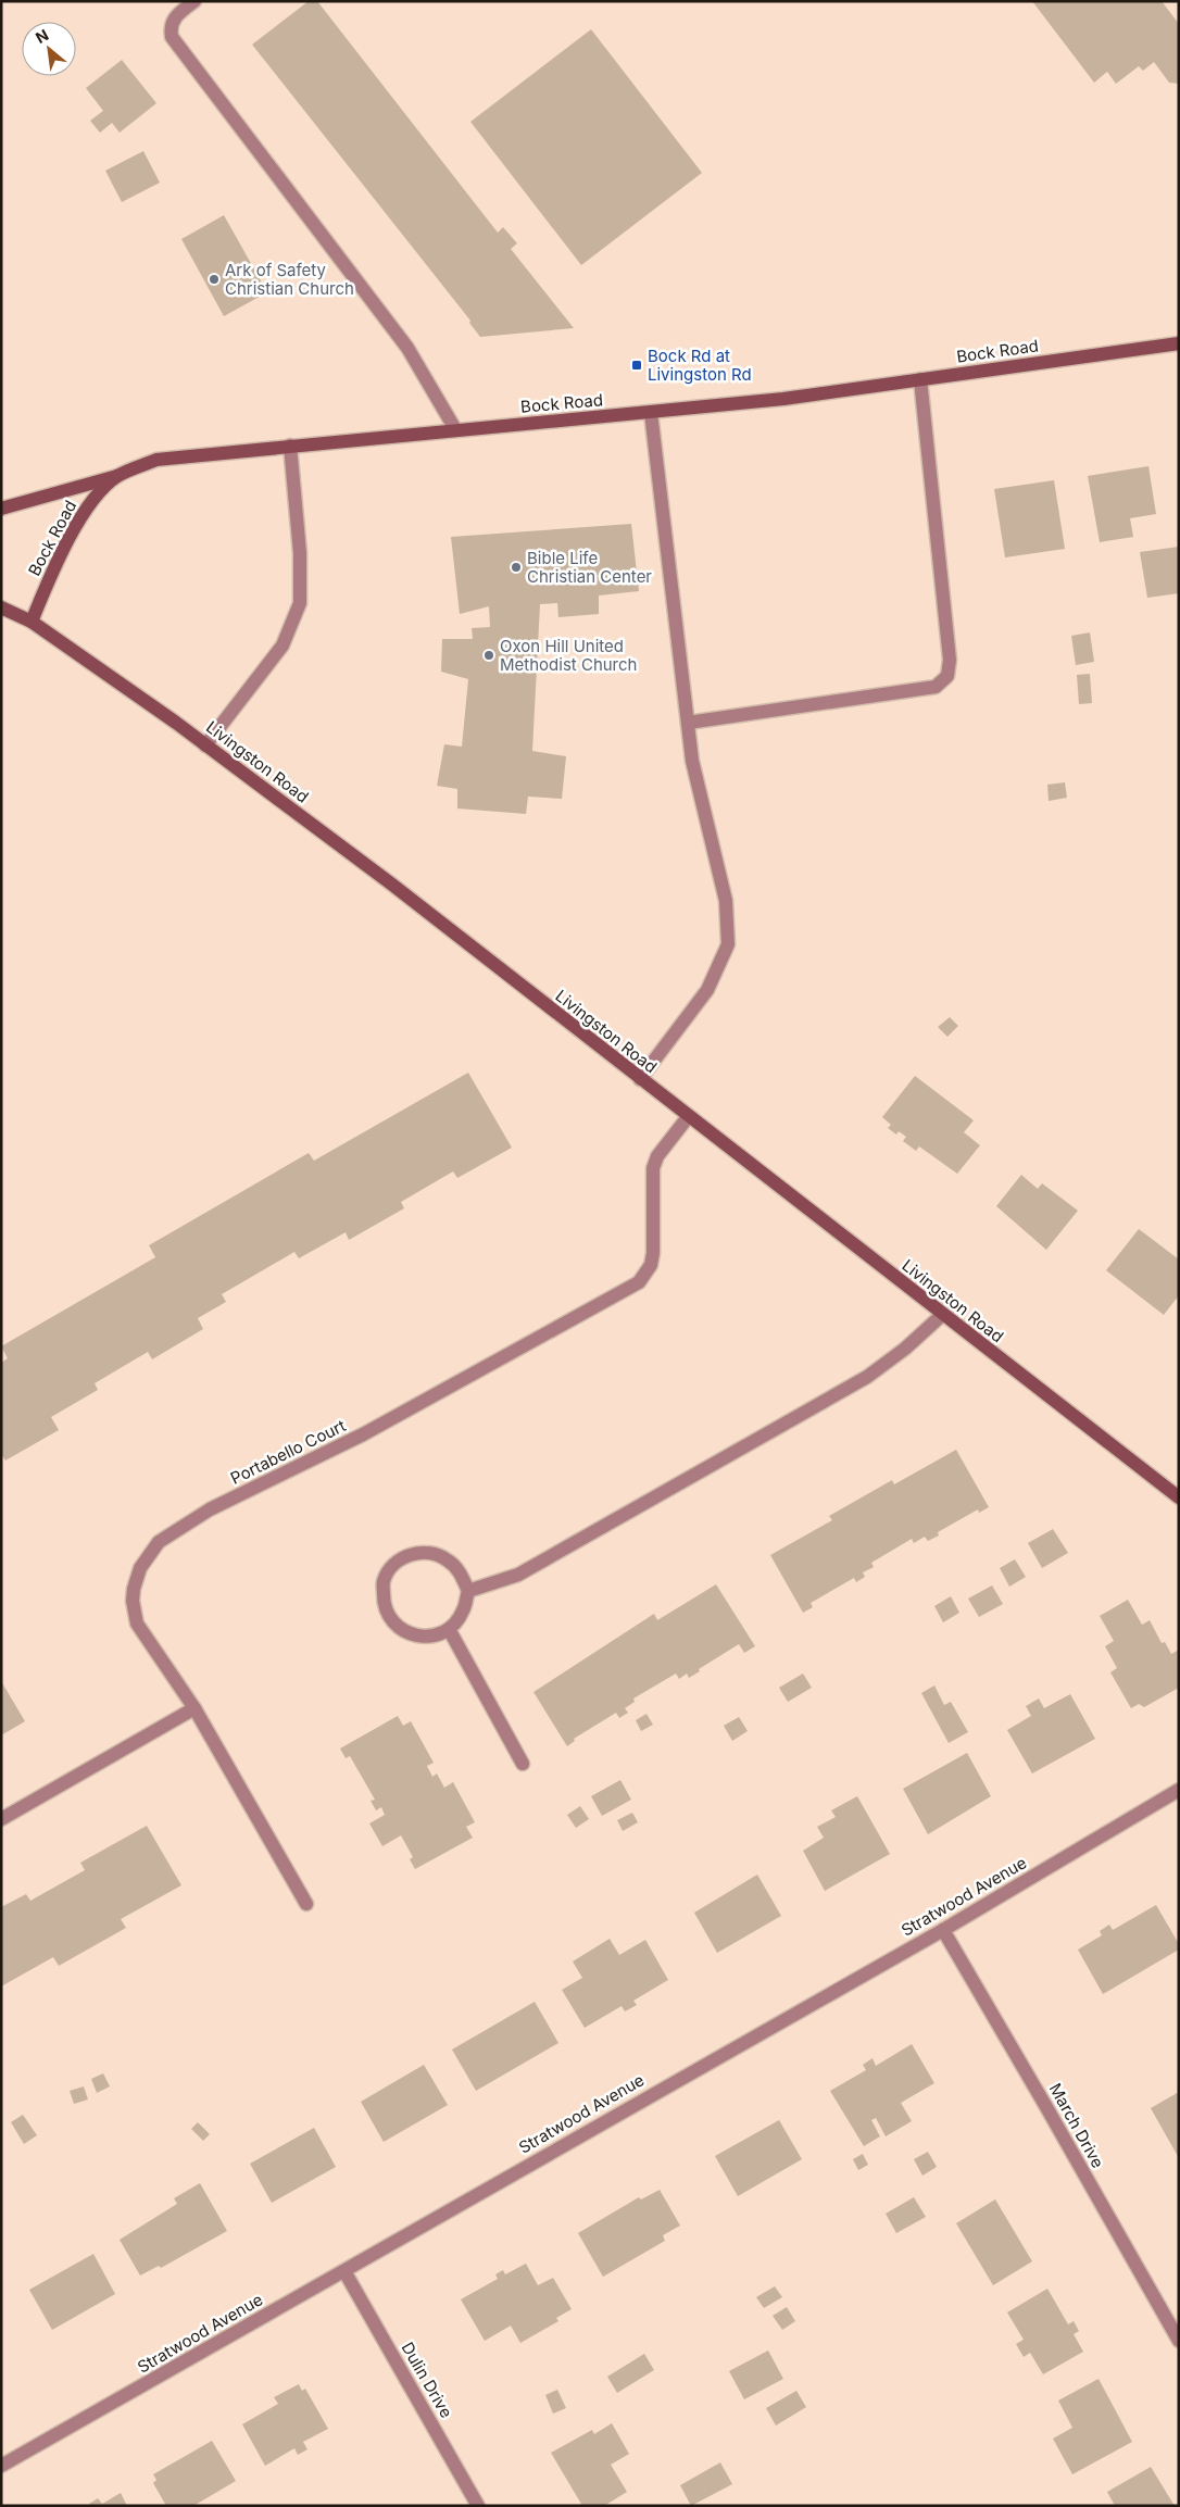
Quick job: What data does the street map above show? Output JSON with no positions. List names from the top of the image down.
{
  "streets": {
    "main road": ["Bock Road", "Livingston Road"],
    "street": [
      "Portabello Court",
      "Stratwood Avenue",
      "March Drive",
      "Dulin Drive"
    ]
  },
  "crossings": [
    ["Bock Road", "Livingston Road"],
    ["Livingston Road", "Portabello Court"],
    ["Stratwood Avenue", "March Drive"],
    ["Stratwood Avenue", "Dulin Drive"]
  ],
  "places": {
    "other": ["Ark of Safety Christian Church", "Bible Life Christian Center", "Oxon Hill United Methodist Church"],
    "transit": ["Bock Rd at Livingston Rd"]
  },
  "north": "top left"
}
